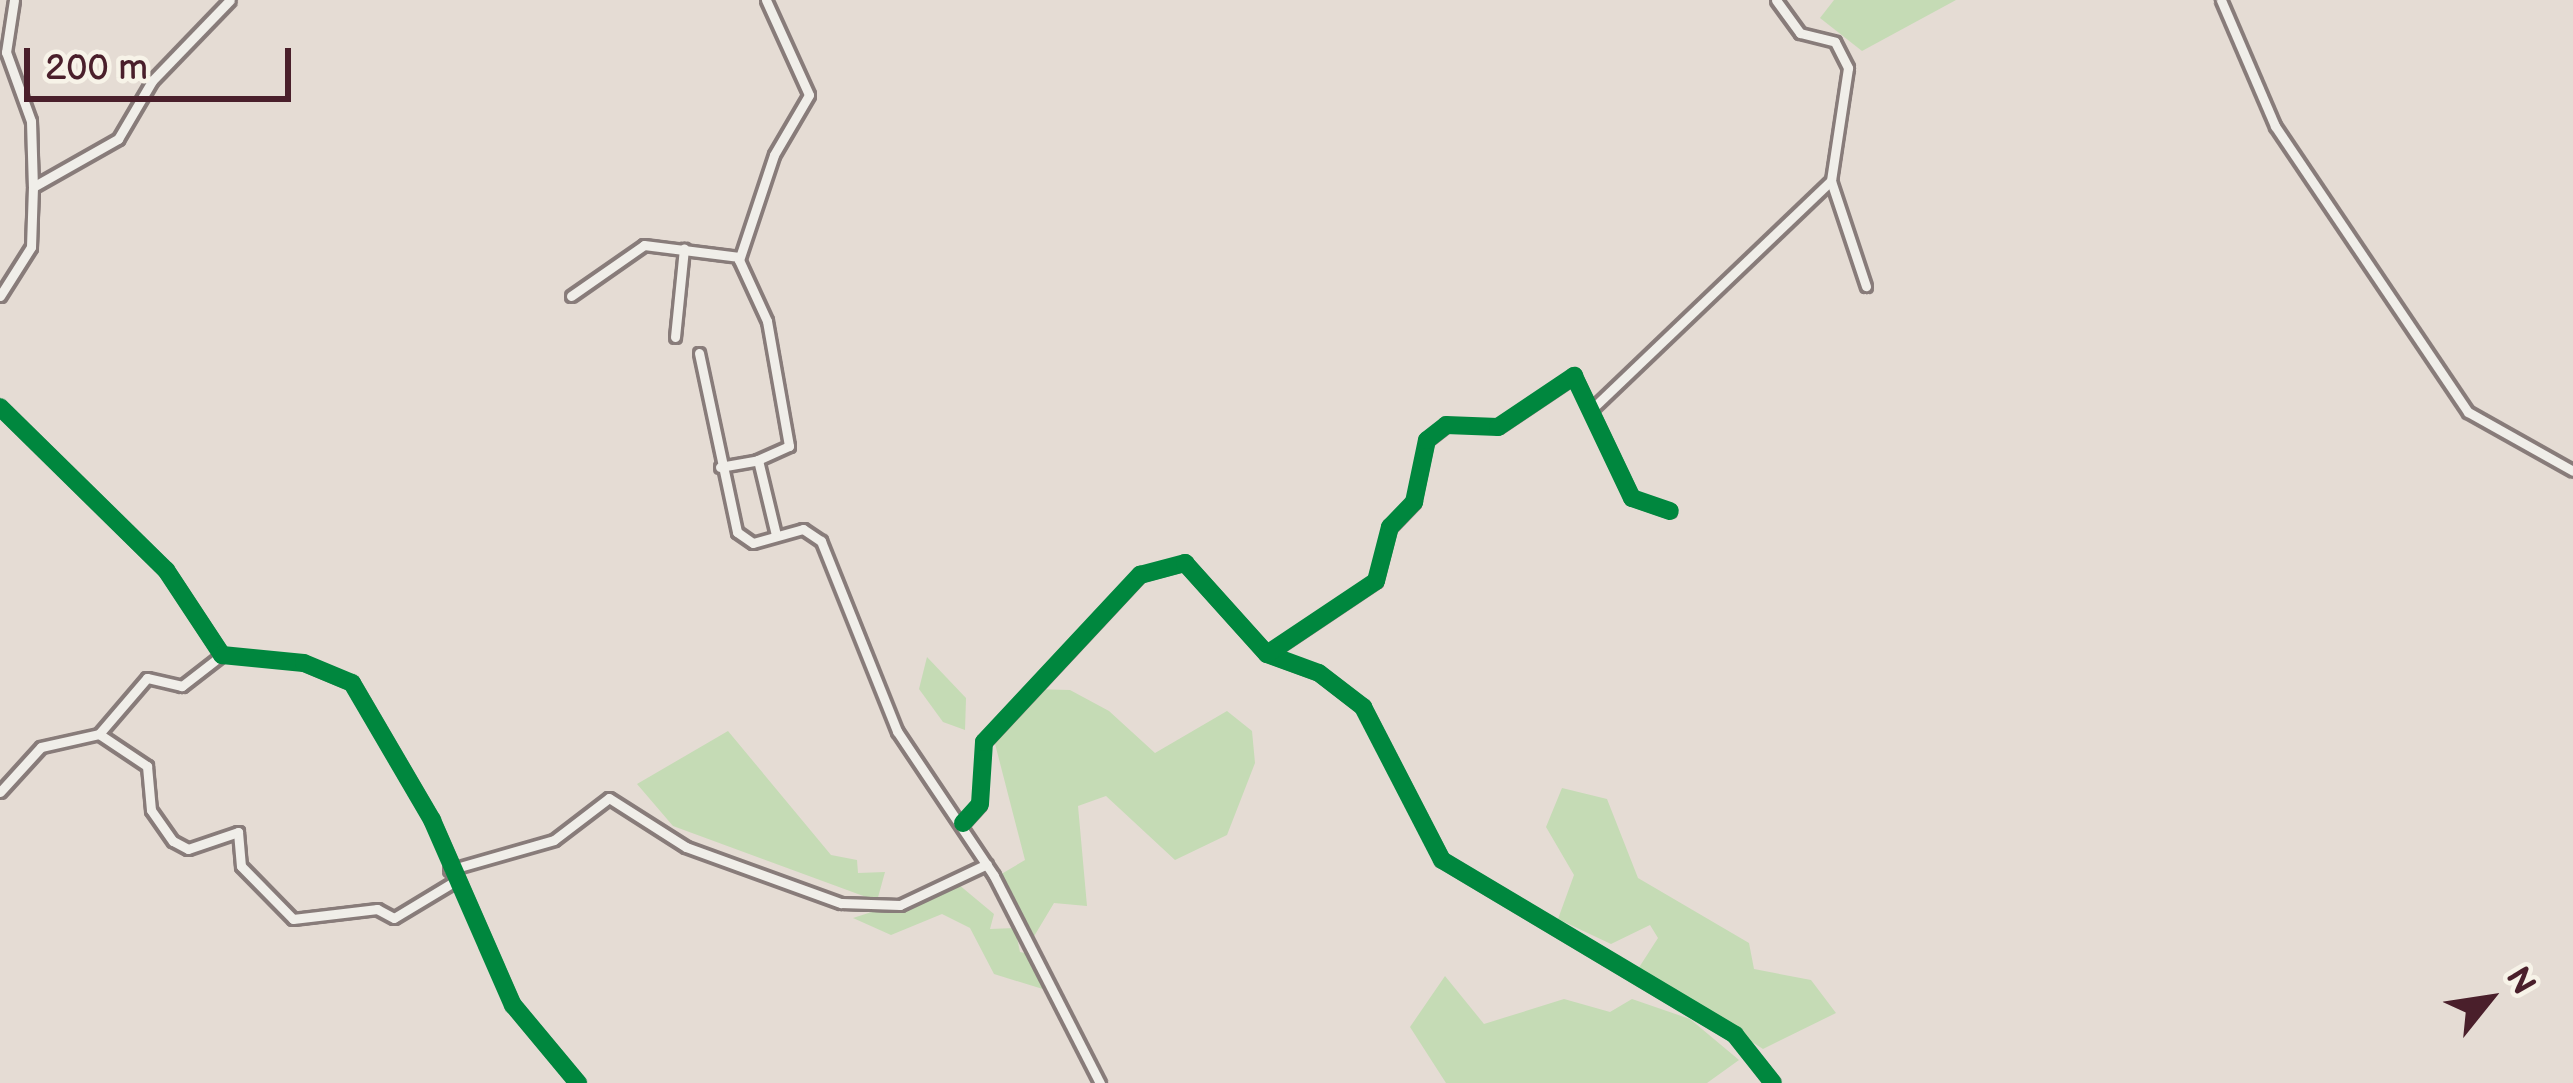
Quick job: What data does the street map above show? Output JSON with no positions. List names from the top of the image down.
{
  "scale_bar": "200 m",
  "north": "top right"
}
